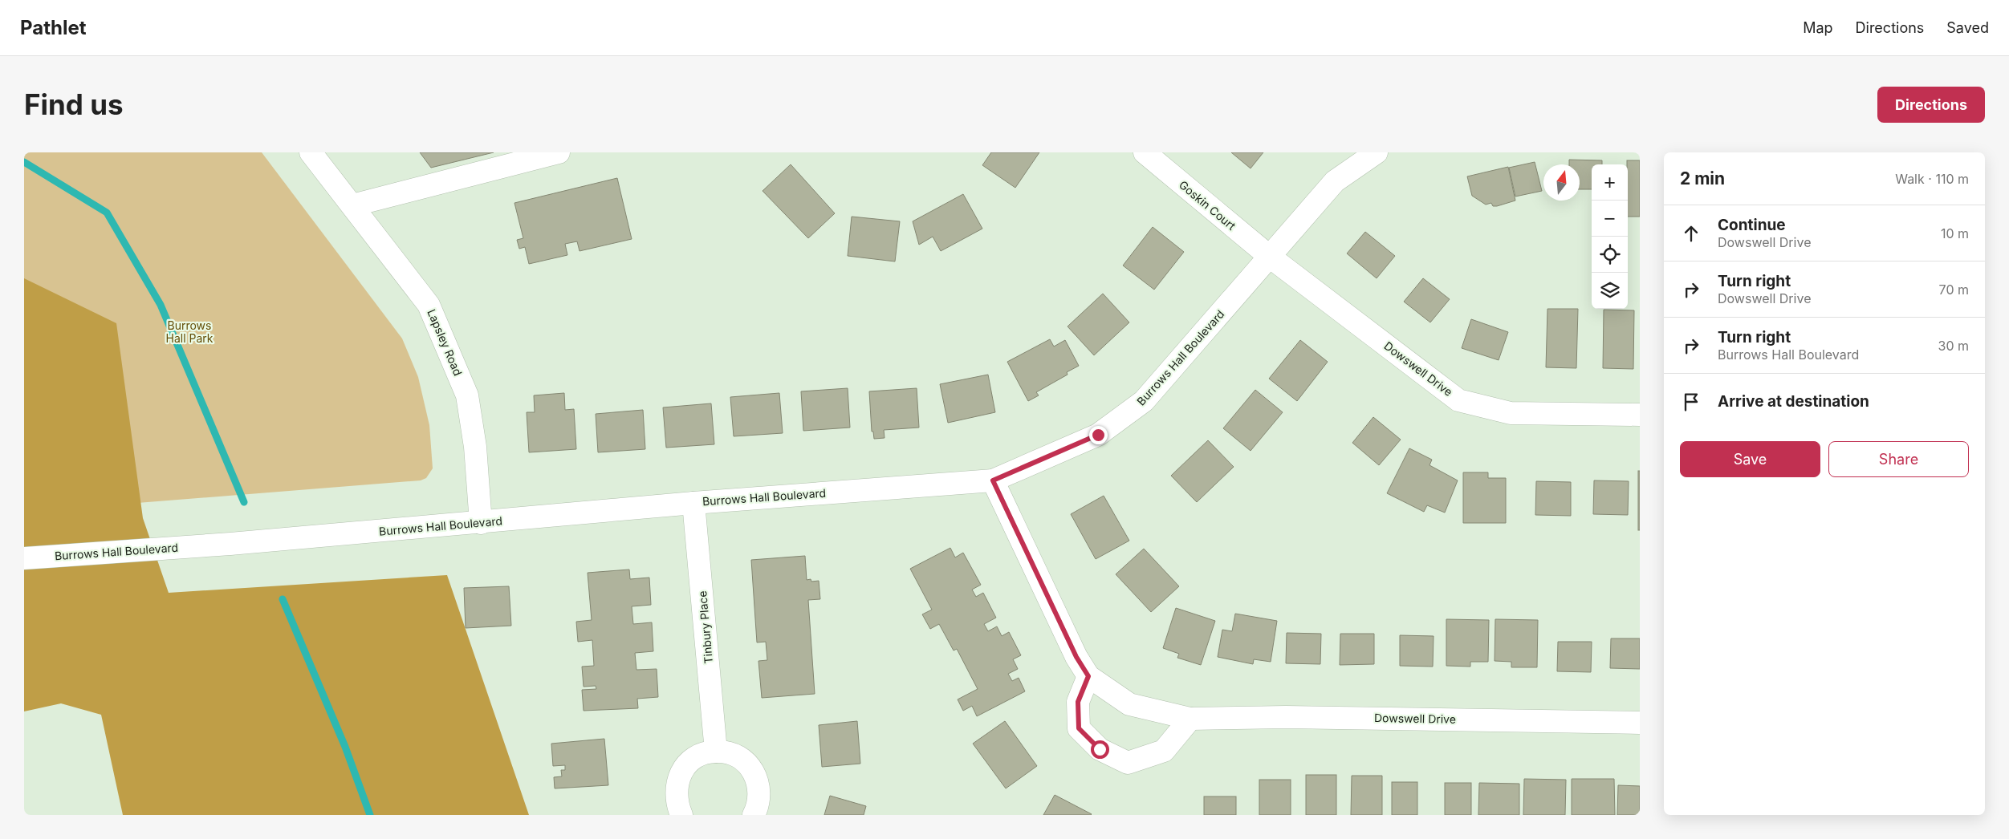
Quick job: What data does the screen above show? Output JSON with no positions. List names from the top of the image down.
{
  "streets": {
    "street": [
      "Goskin Court",
      "Lapsley Road",
      "Burrows Hall Boulevard",
      "Dowswell Drive",
      "Tinbury Place"
    ]
  },
  "crossings": [
    ["Goskin Court", "Burrows Hall Boulevard"],
    ["Goskin Court", "Dowswell Drive"],
    ["Lapsley Road", "Burrows Hall Boulevard"],
    ["Burrows Hall Boulevard", "Dowswell Drive"],
    ["Burrows Hall Boulevard", "Tinbury Place"]
  ],
  "parks": ["Burrows Hall Park"],
  "north": "top",
  "page": {
    "header": "Pathlet",
    "nav": ["Map", "Directions", "Saved"],
    "buttons": [
      "Directions",
      ["Save", "Share"]
    ],
    "title": "Find us",
    "heading": ["2 min", "Walk · 110 m"],
    "map_buttons": ["+", "−"],
    "list": [
      ["Continue", "Dowswell Drive", "10 m"],
      ["Turn right", "Dowswell Drive", "70 m"],
      ["Turn right", "Burrows Hall Boulevard", "30 m"],
      "Arrive at destination"
    ]
  }
}
